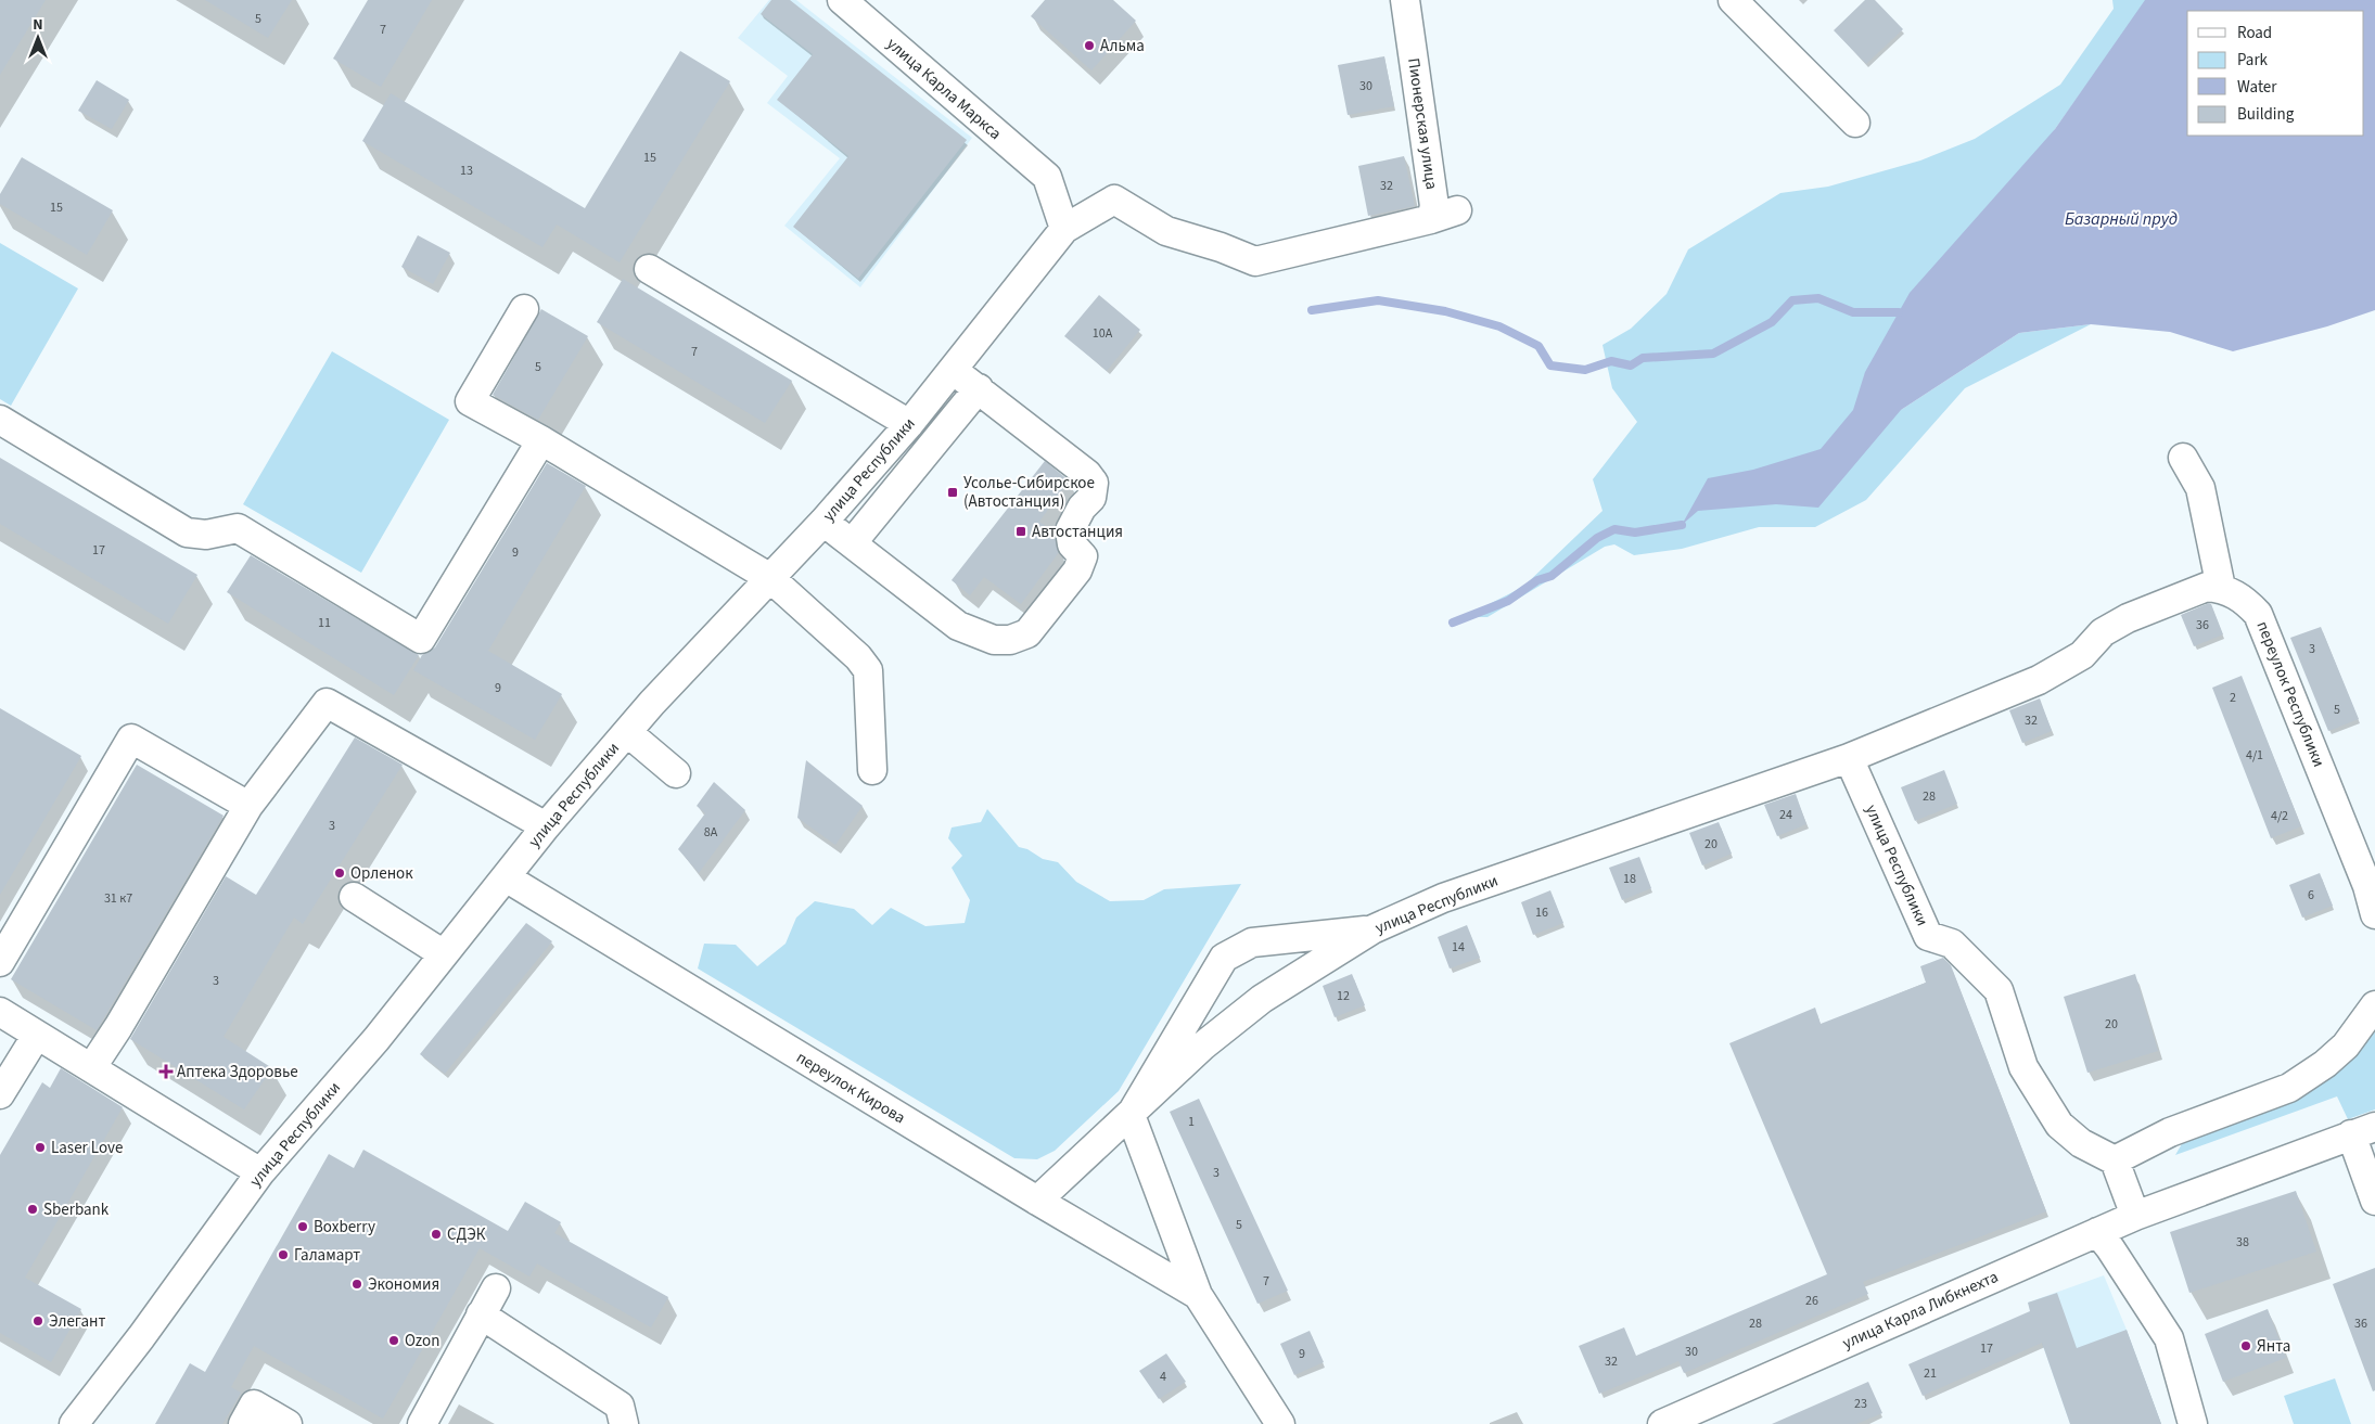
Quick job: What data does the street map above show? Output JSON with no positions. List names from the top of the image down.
{
  "streets": {
    "street": [
      "улица Карла Маркса",
      "Пионерская улица",
      "улица Республики",
      "переулок Республики",
      "переулок Кирова",
      "улица Карла Либкнехта"
    ]
  },
  "crossings": [
    ["улица Карла Маркса", "Пионерская улица"],
    ["улица Карла Маркса", "улица Республики"],
    ["Пионерская улица", "улица Республики"],
    ["улица Республики", "переулок Республики"],
    ["улица Республики", "переулок Кирова"]
  ],
  "water": ["Базарный пруд"],
  "places": {
    "other": [
      "Альма",
      "Орленок",
      "Laser Love",
      "Sberbank",
      "Boxberry",
      "СДЭК",
      "Галамарт",
      "Экономия",
      "Элегант",
      "Ozon",
      "Янта"
    ],
    "transit": ["Усолье-Сибирское (Автостанция)", "Автостанция"],
    "health": ["Аптека Здоровье"]
  },
  "house_numbers": [
    "5",
    "7",
    "30",
    "15",
    "13",
    "32",
    "15",
    "10А",
    "7",
    "5",
    "17",
    "9",
    "11",
    "36",
    "3",
    "9",
    "2",
    "5",
    "32",
    "4/1",
    "28",
    "24",
    "4/2",
    "3",
    "8А",
    "20",
    "18",
    "6",
    "31 к7",
    "16",
    "14",
    "3",
    "12",
    "20",
    "1",
    "3",
    "5",
    "38",
    "7",
    "26",
    "28",
    "36",
    "17",
    "30",
    "9",
    "32",
    "21",
    "4",
    "23"
  ],
  "legend": [
    "Road",
    "Park",
    "Water",
    "Building"
  ],
  "north": "top"
}
